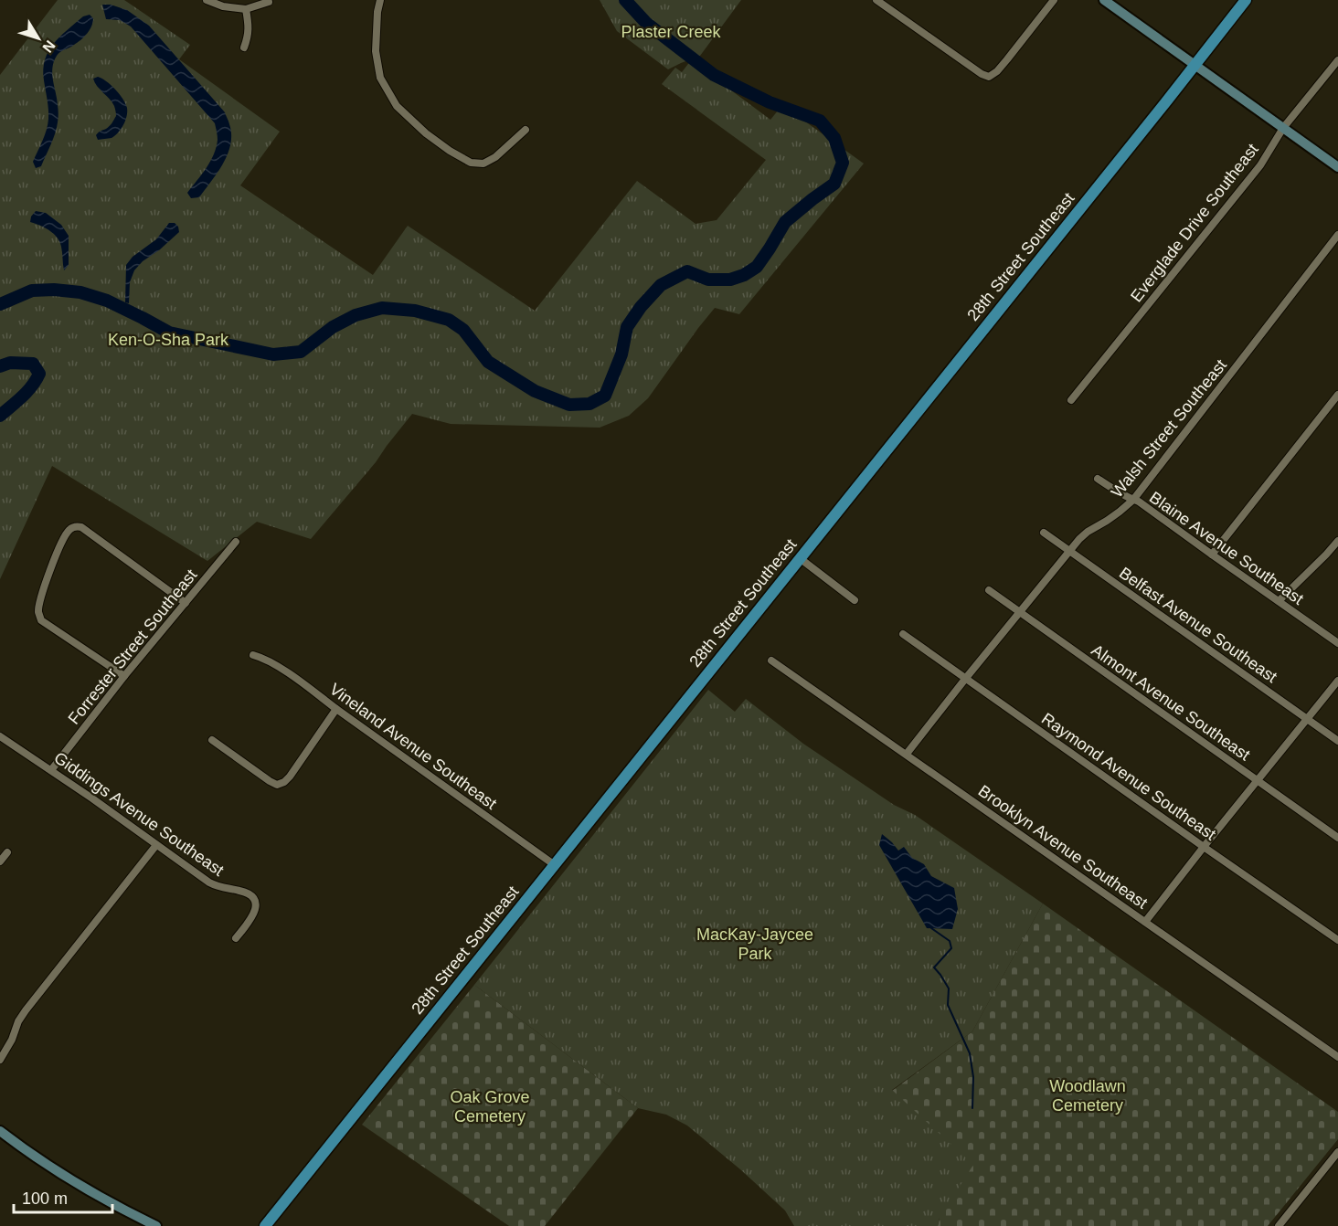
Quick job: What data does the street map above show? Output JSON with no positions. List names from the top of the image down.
{
  "streets": {
    "main road": ["28th Street Southeast"],
    "street": [
      "Everglade Drive Southeast",
      "Walsh Street Southeast",
      "Blaine Avenue Southeast",
      "Belfast Avenue Southeast",
      "Forrester Street Southeast",
      "Almont Avenue Southeast",
      "Vineland Avenue Southeast",
      "Raymond Avenue Southeast",
      "Giddings Avenue Southeast",
      "Brooklyn Avenue Southeast"
    ]
  },
  "crossings": [
    ["28th Street Southeast", "Vineland Avenue Southeast"],
    ["Walsh Street Southeast", "Blaine Avenue Southeast"],
    ["Walsh Street Southeast", "Belfast Avenue Southeast"],
    ["Walsh Street Southeast", "Almont Avenue Southeast"],
    ["Walsh Street Southeast", "Raymond Avenue Southeast"],
    ["Walsh Street Southeast", "Brooklyn Avenue Southeast"],
    ["Forrester Street Southeast", "Giddings Avenue Southeast"]
  ],
  "parks": [
    "Plaster Creek",
    "Ken-O-Sha Park",
    "MacKay-Jaycee Park",
    "Woodlawn Cemetery",
    "Oak Grove Cemetery"
  ],
  "scale_bar": "100 m",
  "north": "bottom right"
}
